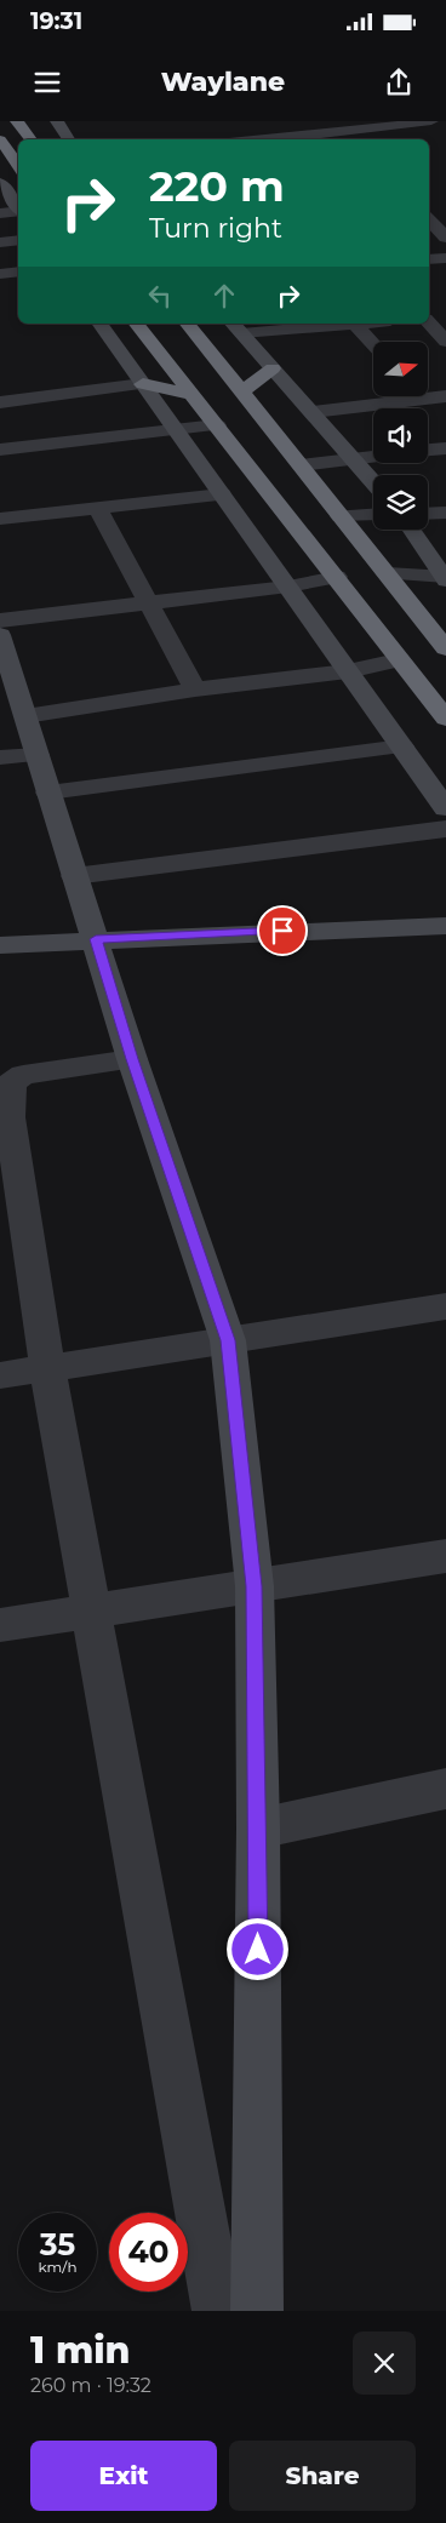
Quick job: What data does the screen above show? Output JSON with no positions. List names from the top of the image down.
{
  "north": "right",
  "page": {
    "status": "19:31",
    "header": "Waylane",
    "turn": ["220 m", "Turn right"],
    "speed": "35 km/h",
    "limit": "40",
    "heading": ["1 min", "260 m · 19:32"],
    "buttons": ["Exit", "Share"]
  }
}
